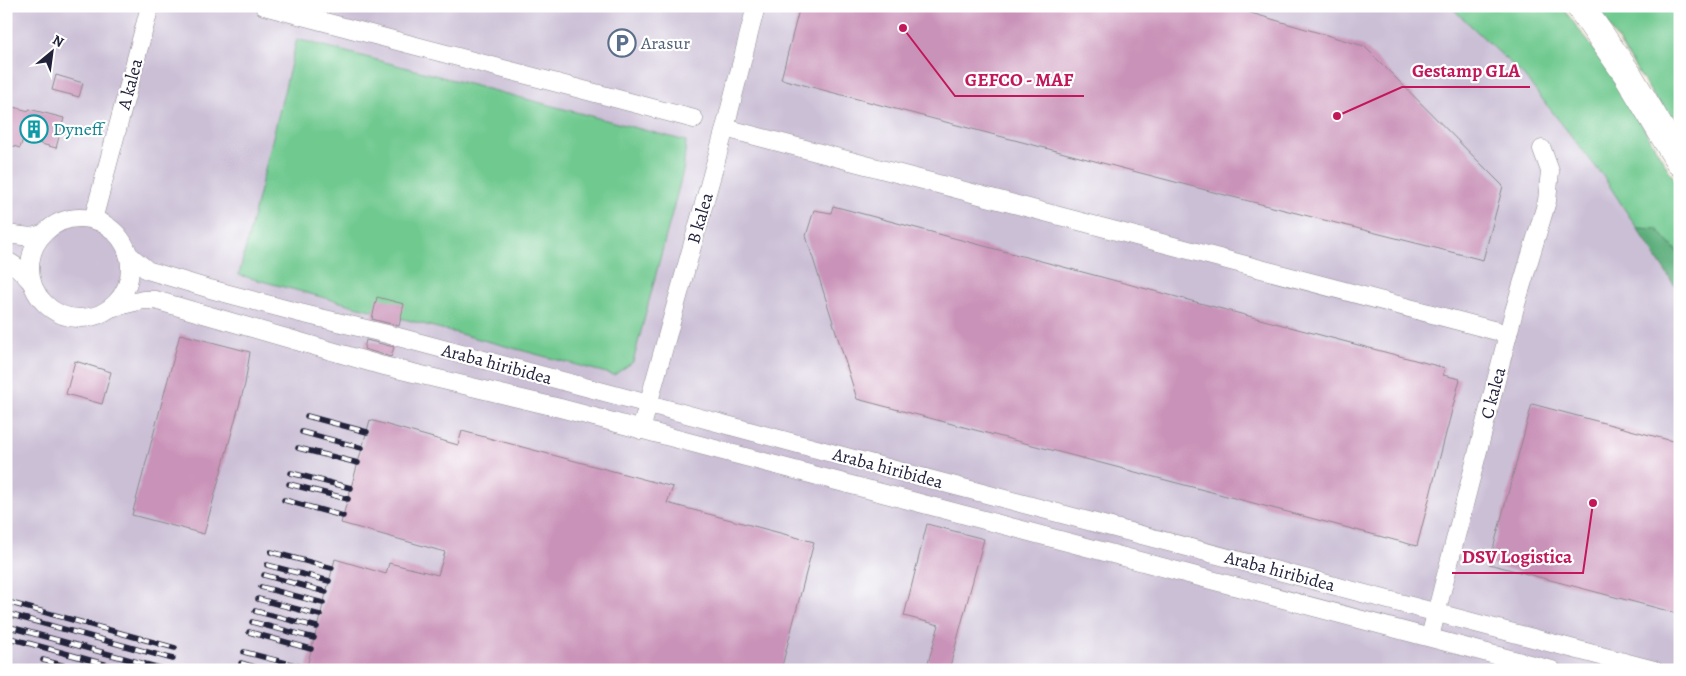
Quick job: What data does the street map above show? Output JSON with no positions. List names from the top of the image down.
{
  "streets": {
    "street": [
      "A kalea",
      "B kalea",
      "Araba hiribidea",
      "C kalea"
    ]
  },
  "crossings": [
    ["A kalea", "Araba hiribidea"],
    ["B kalea", "Araba hiribidea"],
    ["Araba hiribidea", "C kalea"]
  ],
  "places": {
    "other": ["GEFCO - MAF", "Gestamp GLA", "DSV Logistica"],
    "parking": ["Arasur"],
    "building": ["Dyneff"]
  },
  "north": "top right"
}
